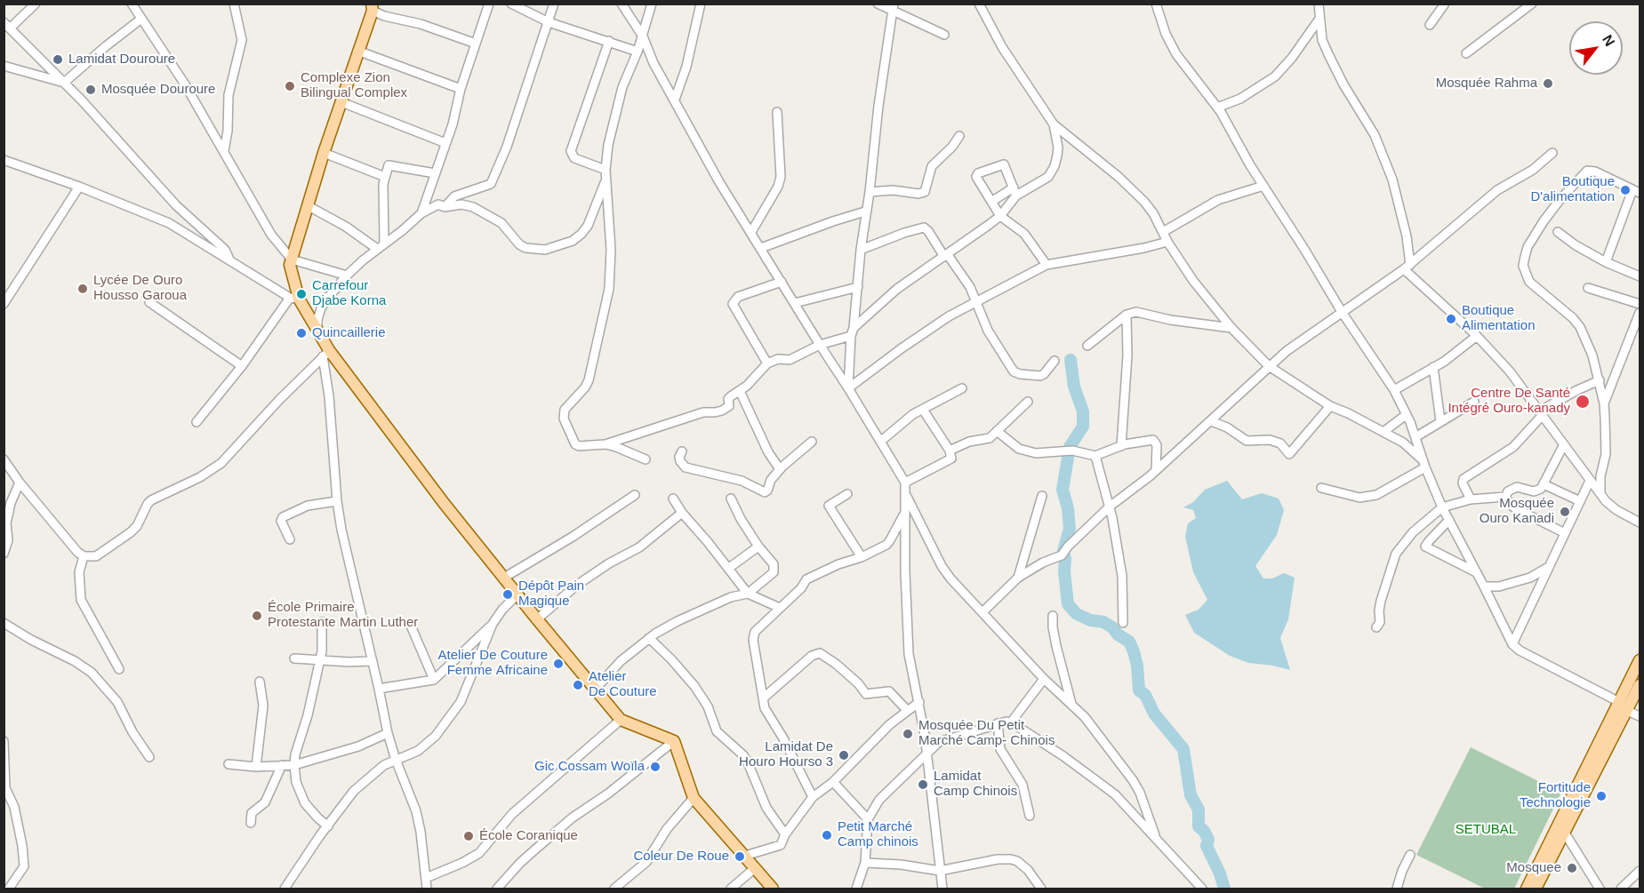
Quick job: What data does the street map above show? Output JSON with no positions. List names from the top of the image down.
{
  "parks": ["SETUBAL"],
  "places": [
    "Lamidat Douroure",
    "Mosquée Rahma",
    "Complexe Zion Bilingual Complex",
    "Mosquée Douroure",
    "Boutique D'alimentation",
    "Lycée De Ouro Housso Garoua",
    "Carrefour Djabe Korna",
    "Boutique Alimentation",
    "Quincaillerie",
    "Centre De Santé Intégré Ouro-kanady",
    "Mosquée Ouro Kanadi",
    "Dépôt Pain Magique",
    "École Primaire Protestante Martin Luther",
    "Atelier De Couture Femme Africaine",
    "Atelier De Couture",
    "Mosquée Du Petit Marché Camp- Chinois",
    "Lamidat De Houro Hourso 3",
    "Gic Cossam Woïla",
    "Lamidat Camp Chinois",
    "Fortitude Technologie",
    "Petit Marché Camp chinois",
    "École Coranique",
    "Coleur De Roue",
    "Mosquee"
  ],
  "north": "top right"
}
